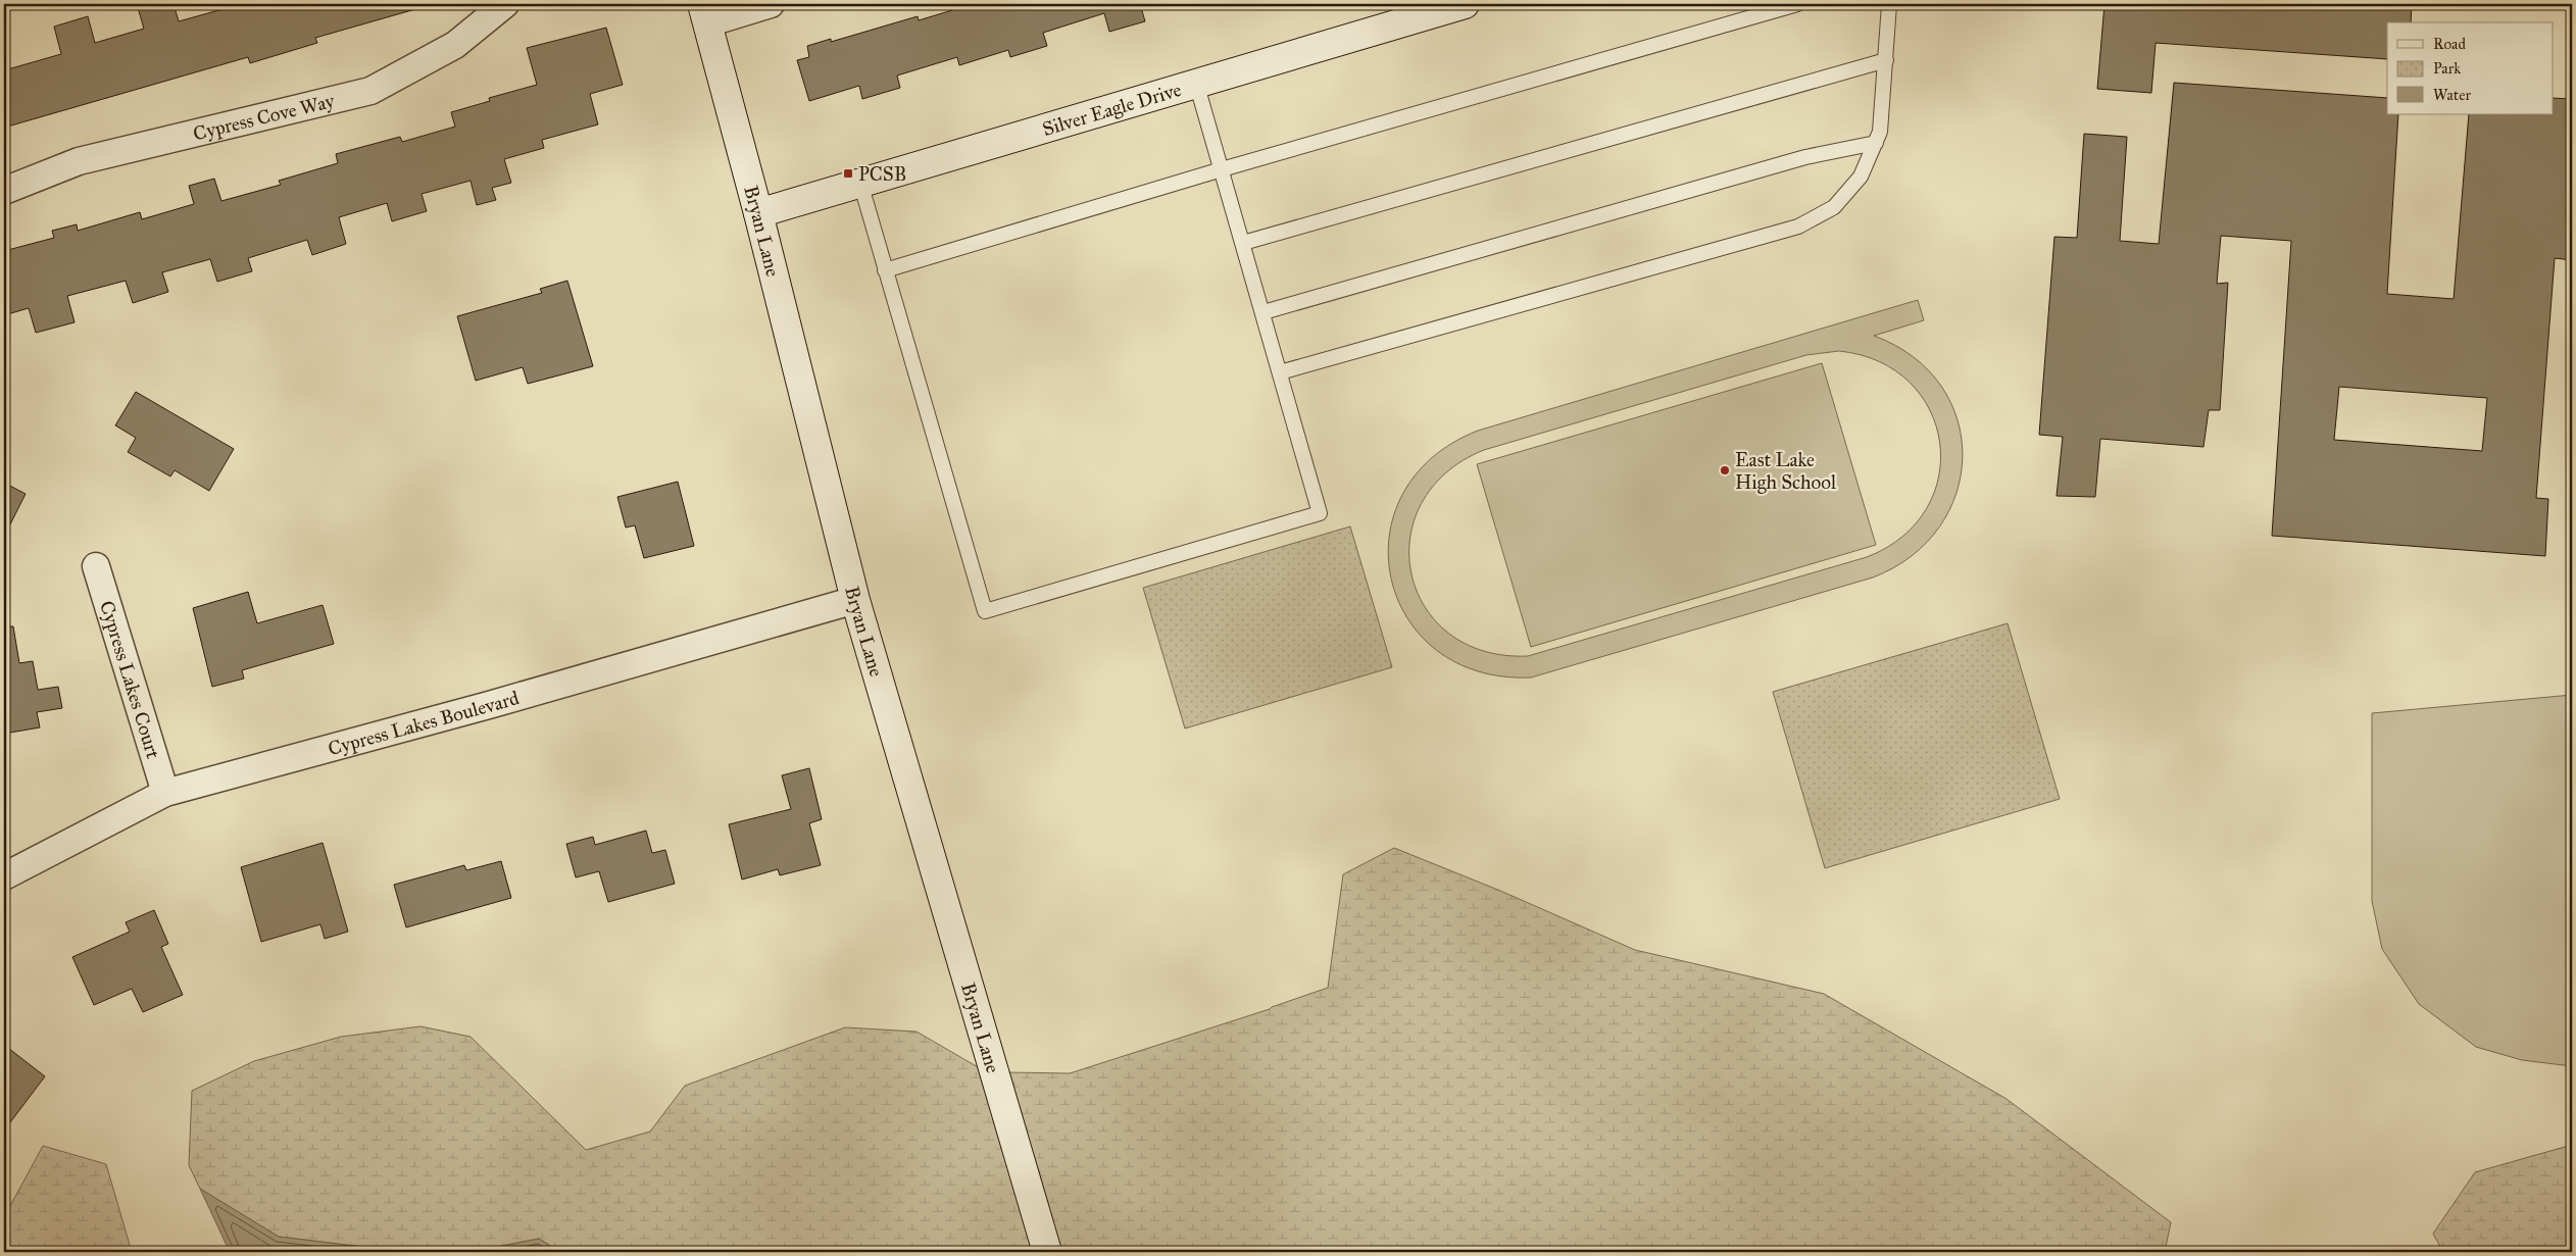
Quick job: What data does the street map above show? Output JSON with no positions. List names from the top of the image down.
{
  "streets": {
    "street": [
      "Silver Eagle Drive",
      "Cypress Cove Way",
      "Bryan Lane",
      "Cypress Lakes Court",
      "Cypress Lakes Boulevard"
    ]
  },
  "crossings": [
    ["Silver Eagle Drive", "Bryan Lane"],
    ["Bryan Lane", "Cypress Lakes Boulevard"],
    ["Cypress Lakes Court", "Cypress Lakes Boulevard"]
  ],
  "places": {
    "transit": ["PCSB"],
    "other": ["East Lake High School"]
  },
  "legend": ["Road", "Park", "Water"]
}
